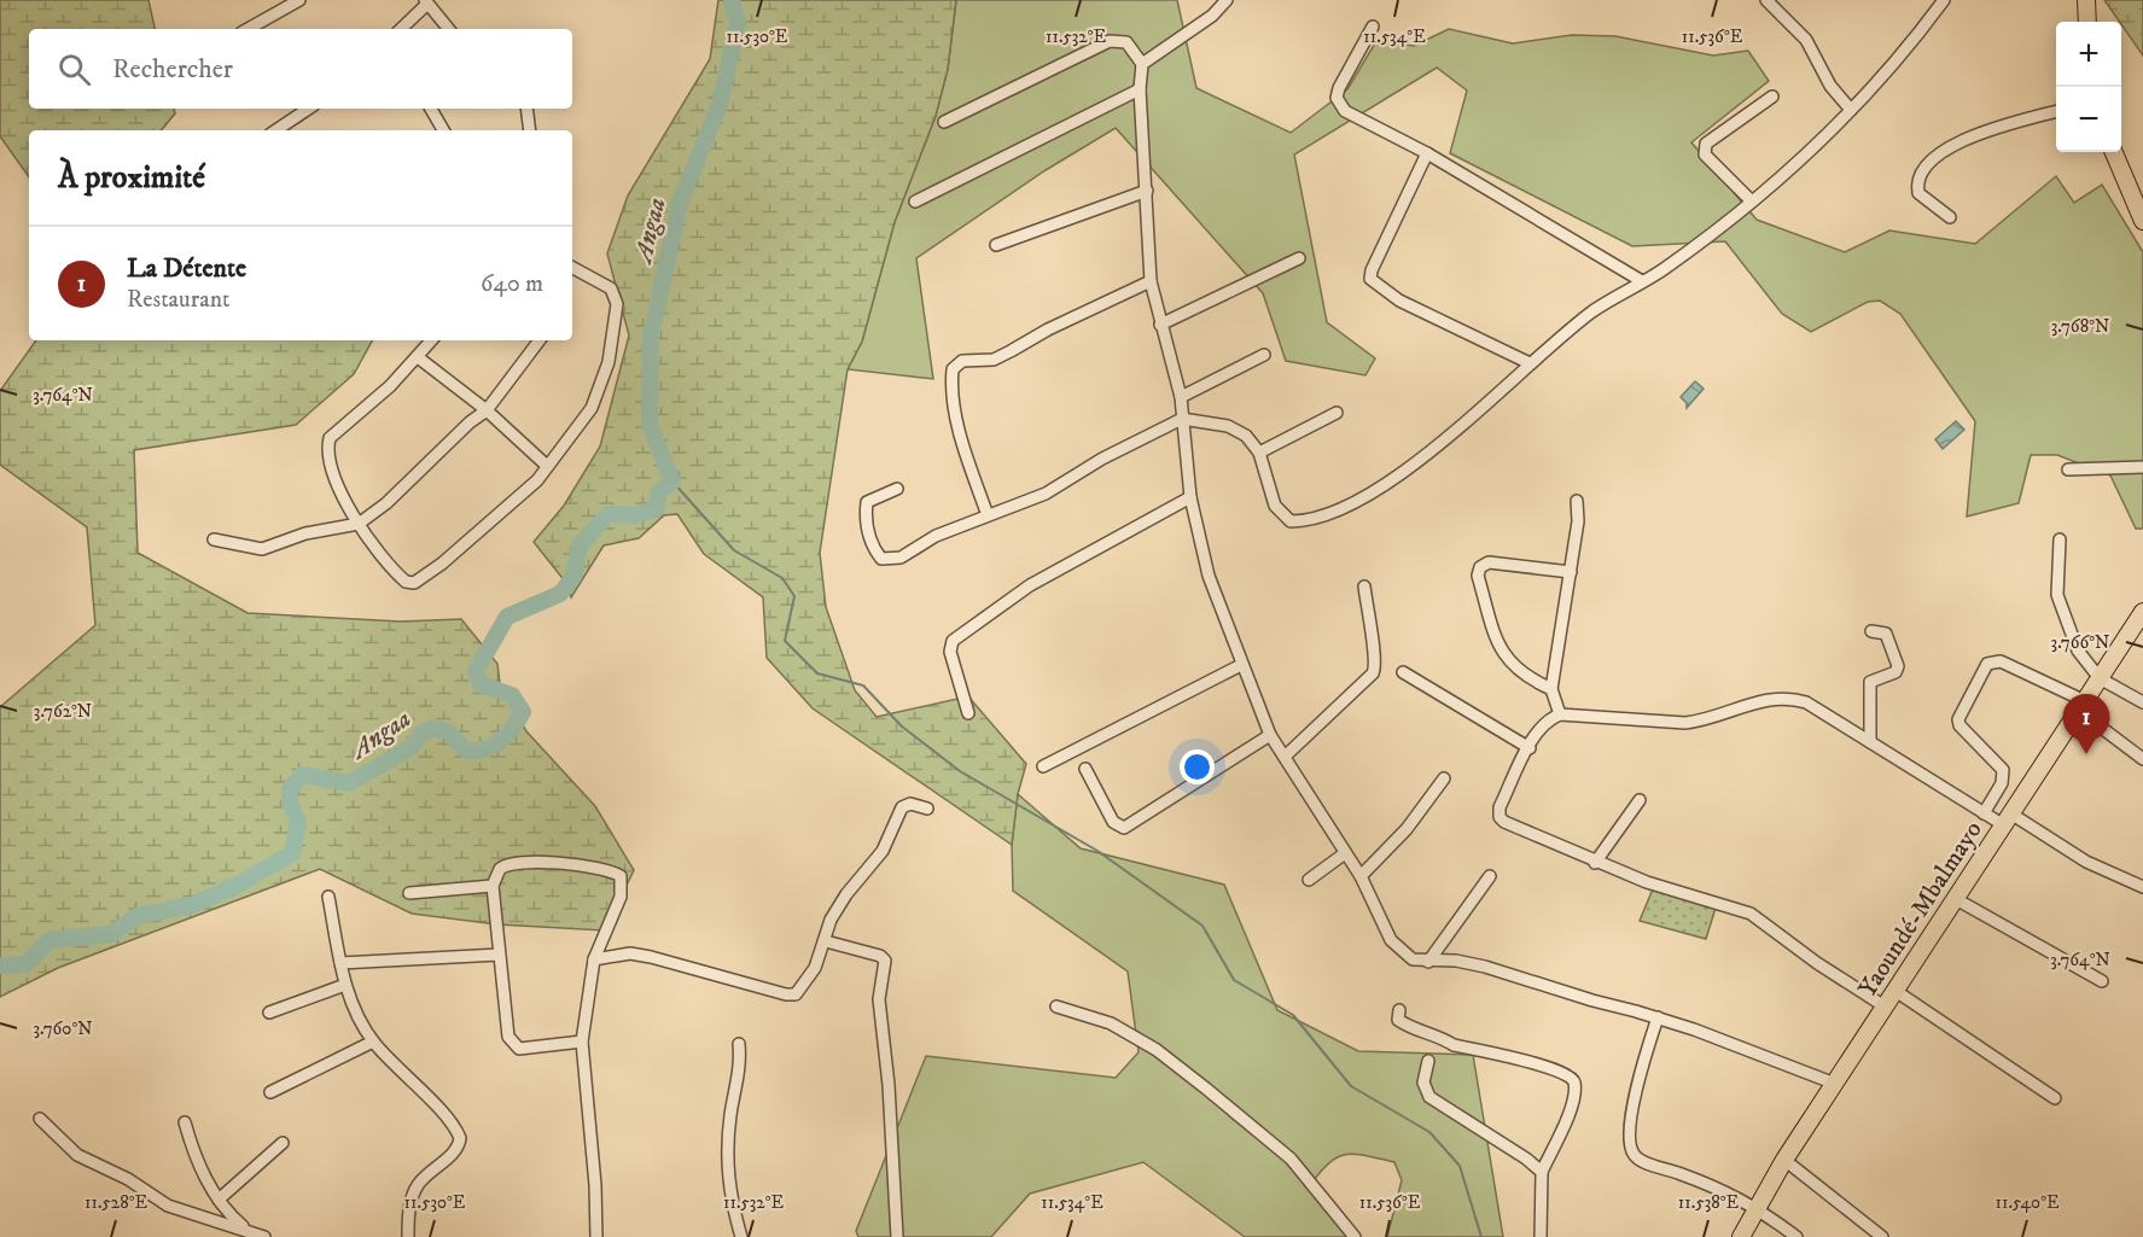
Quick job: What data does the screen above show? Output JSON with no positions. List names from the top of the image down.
{
  "streets": {
    "highway": ["Yaoundé-Mbalmayo"]
  },
  "water": ["Angaa"],
  "page": {
    "map_buttons": ["+", "−"],
    "search": "Rechercher",
    "heading": "À proximité",
    "list": [
      {
        "mark": "1",
        "name": "La Détente",
        "note": "Restaurant",
        "value": "640 m"
      }
    ],
    "pins": "1"
  },
  "coordinates": [
    "11.530°E",
    "11.532°E",
    "11.534°E",
    "11.536°E",
    "3.768°N",
    "3.764°N",
    "3.766°N",
    "3.762°N",
    "3.760°N",
    "11.528°E",
    "11.538°E",
    "11.540°E"
  ]
}
